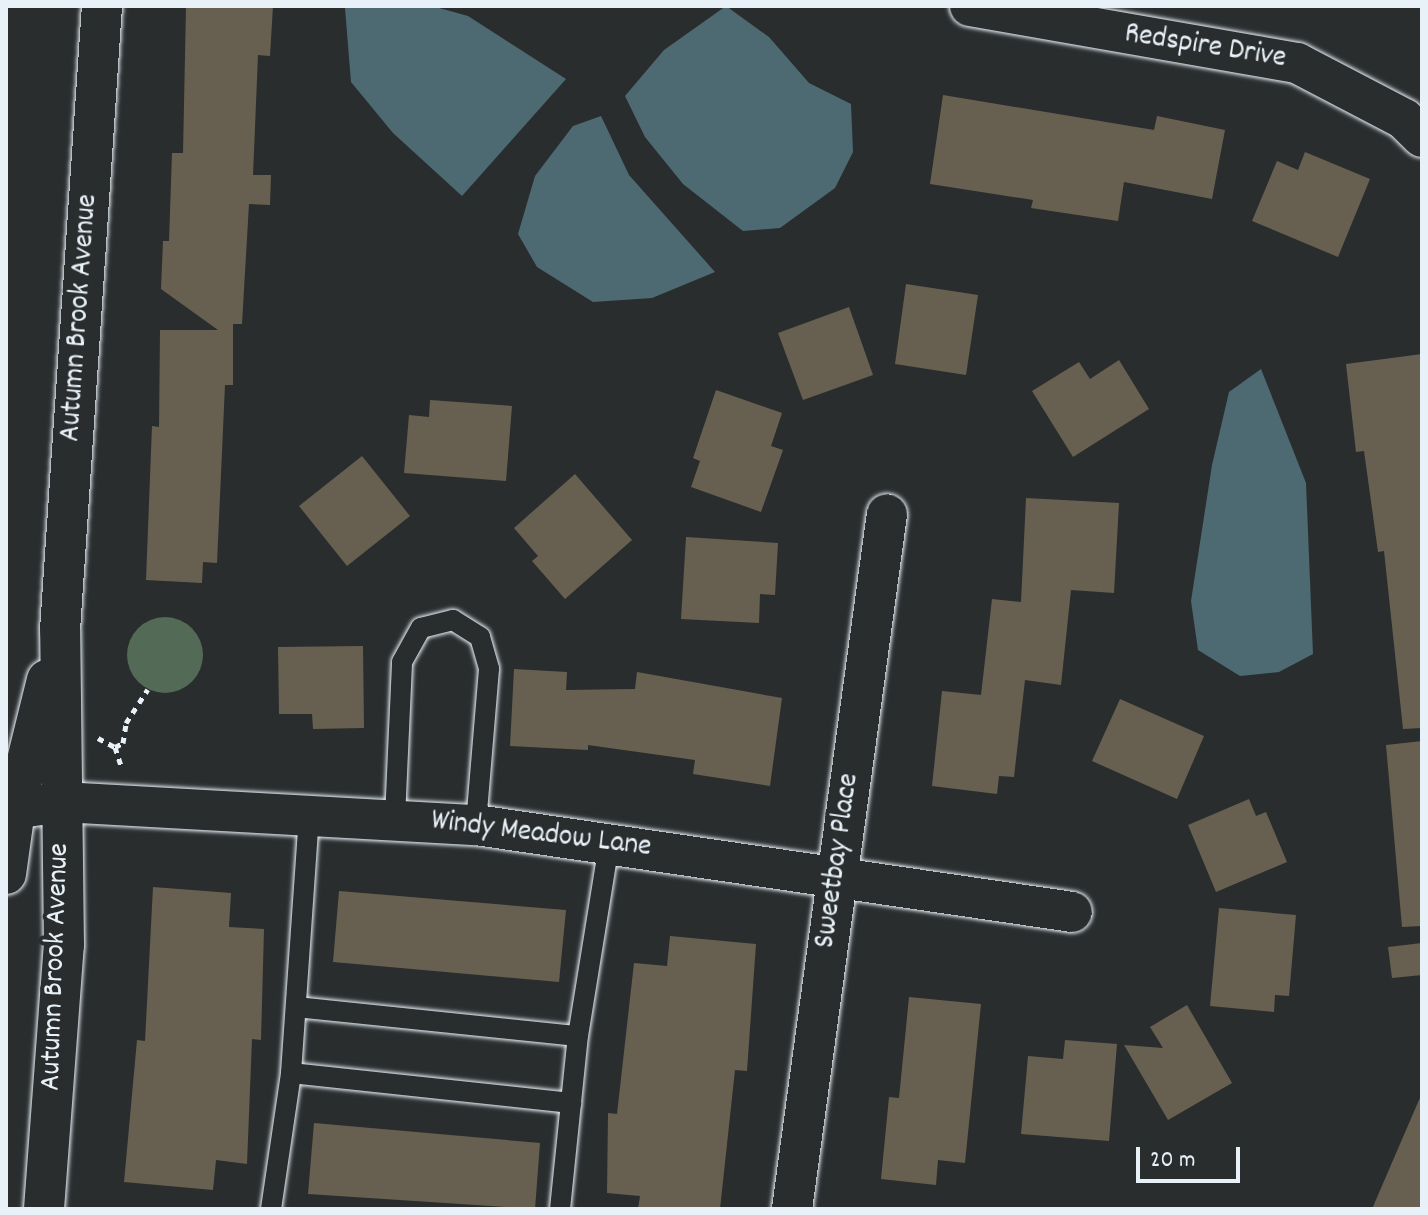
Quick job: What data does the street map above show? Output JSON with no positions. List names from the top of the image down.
{
  "streets": {
    "street": [
      "Redspire Drive",
      "Autumn Brook Avenue",
      "Windy Meadow Lane",
      "Sweetbay Place"
    ]
  },
  "crossings": [
    ["Autumn Brook Avenue", "Windy Meadow Lane"],
    ["Windy Meadow Lane", "Sweetbay Place"]
  ],
  "scale_bar": "20 m"
}
